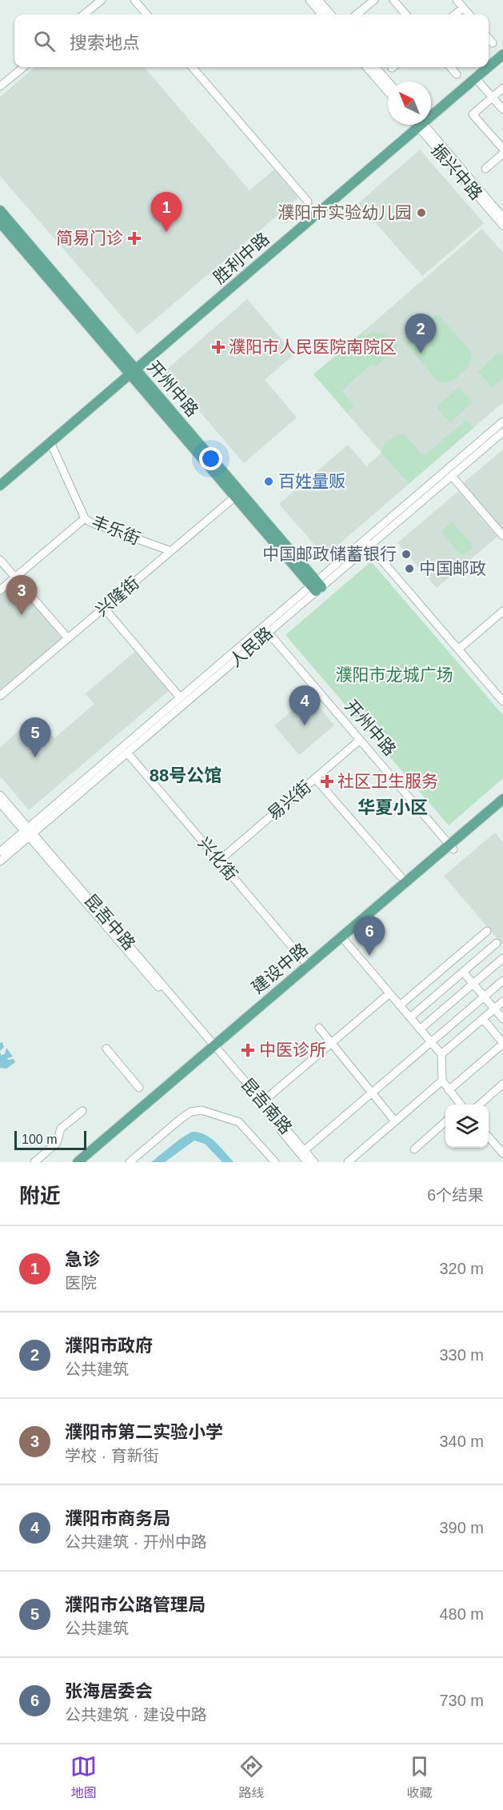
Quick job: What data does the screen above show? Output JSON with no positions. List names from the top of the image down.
{
  "streets": {
    "main road": ["胜利中路", "开州中路", "建设中路"],
    "street": [
      "振兴中路",
      "丰乐街",
      "兴隆街",
      "人民路",
      "易兴街",
      "兴化街",
      "昆吾中路",
      "昆吾南路"
    ]
  },
  "crossings": [
    ["胜利中路", "开州中路"],
    ["胜利中路", "丰乐街"],
    ["开州中路", "兴隆街"],
    ["开州中路", "人民路"],
    ["开州中路", "易兴街"],
    ["开州中路", "建设中路"],
    ["丰乐街", "兴隆街"],
    ["人民路", "兴化街"],
    ["人民路", "昆吾中路"],
    ["易兴街", "兴化街"],
    ["兴化街", "建设中路"],
    ["昆吾中路", "建设中路"],
    ["昆吾中路", "昆吾南路"],
    ["建设中路", "昆吾南路"]
  ],
  "districts": ["88号公馆", "华夏小区"],
  "parks": ["濮阳市龙城广场"],
  "places": {
    "other": [
      "濮阳市实验幼儿园",
      "百姓量贩",
      "中国邮政储蓄银行",
      "中国邮政"
    ],
    "health": [
      "简易门诊",
      "濮阳市人民医院南院区",
      "社区卫生服务",
      "中医诊所"
    ]
  },
  "scale_bar": "100 m",
  "north": "top left",
  "page": {
    "search": "搜索地点",
    "pins": [
      "1",
      "2",
      "3",
      "4",
      "5",
      "6"
    ],
    "scale": "100 m",
    "heading": ["附近", "6个结果"],
    "list": [
      {
        "mark": "1",
        "name": "急诊",
        "note": "医院",
        "value": "320 m"
      },
      {
        "mark": "2",
        "name": "濮阳市政府",
        "note": "公共建筑",
        "value": "330 m"
      },
      {
        "mark": "3",
        "name": "濮阳市第二实验小学",
        "note": "学校 · 育新街",
        "value": "340 m"
      },
      {
        "mark": "4",
        "name": "濮阳市商务局",
        "note": "公共建筑 · 开州中路",
        "value": "390 m"
      },
      {
        "mark": "5",
        "name": "濮阳市公路管理局",
        "note": "公共建筑",
        "value": "480 m"
      },
      {
        "mark": "6",
        "name": "张海居委会",
        "note": "公共建筑 · 建设中路",
        "value": "730 m"
      }
    ],
    "nav": ["地图", "路线", "收藏"]
  }
}
